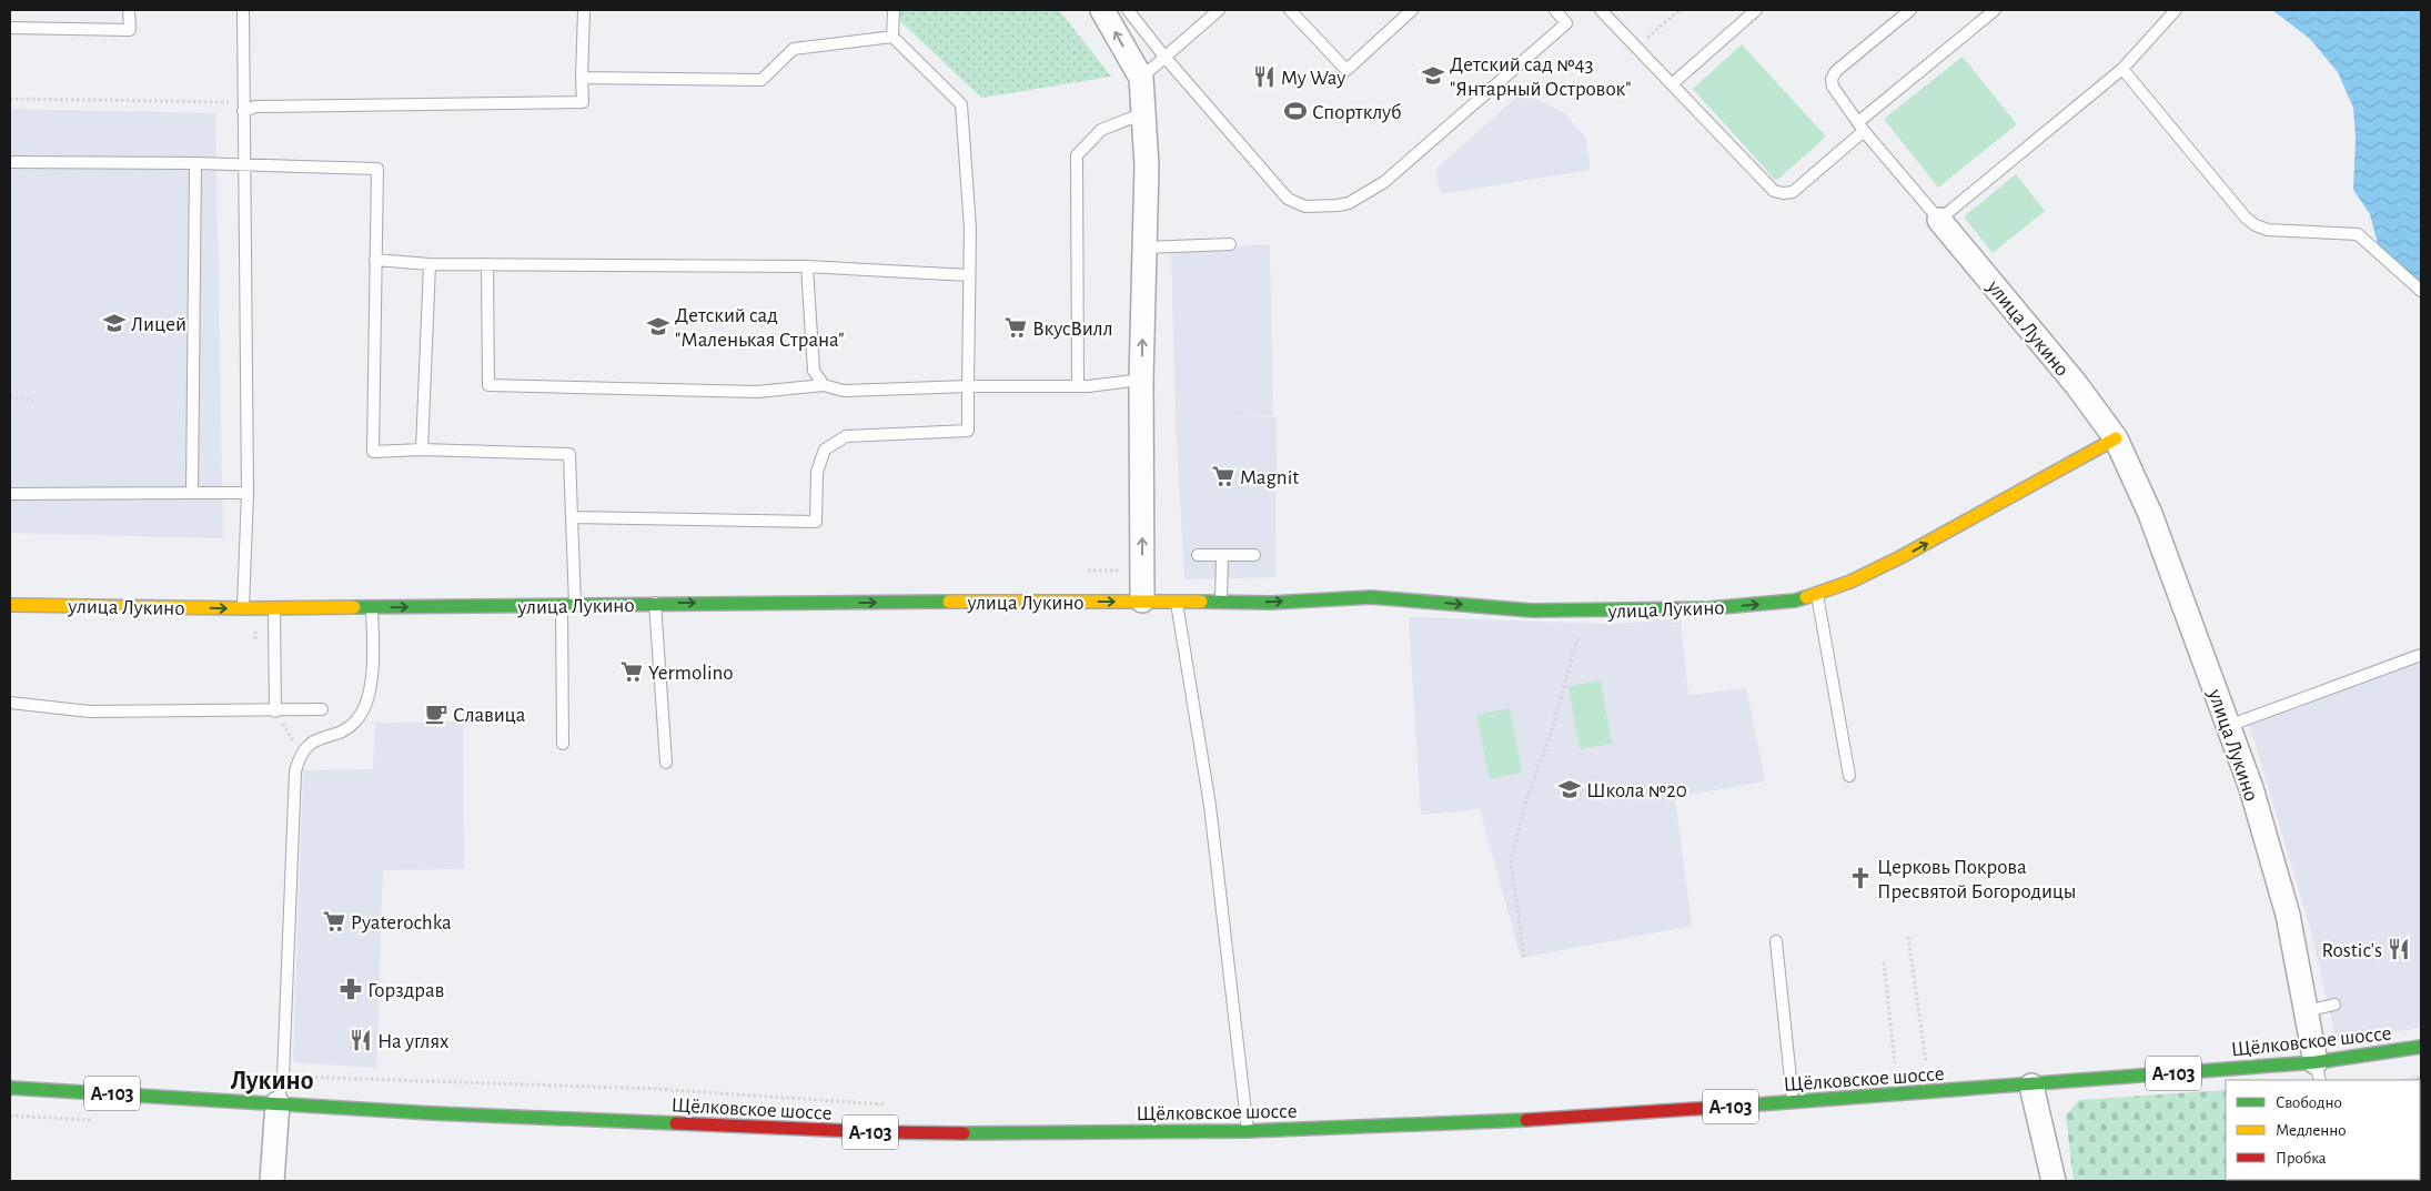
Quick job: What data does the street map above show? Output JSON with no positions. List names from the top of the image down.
{
  "streets": {
    "main road": ["улица Лукино", "Щёлковское шоссе", "А-103"]
  },
  "crossings": [
    ["улица Лукино", "Щёлковское шоссе"]
  ],
  "one_way": ["улица Лукино"],
  "districts": ["Лукино"],
  "places": {
    "school or university": [
      "Детский сад №43 \"Янтарный Островок\"",
      "Лицей",
      "Детский сад \"Маленькая Страна\"",
      "Школа №20"
    ],
    "restaurant": ["My Way", "Rostic's", "На углях"],
    "sports": ["Спортклуб"],
    "supermarket": [
      "ВкусВилл",
      "Magnit",
      "Yermolino",
      "Pyaterochka"
    ],
    "cafe": ["Славица"],
    "church": ["Церковь Покрова Пресвятой Богородицы"],
    "pharmacy": ["Горздрав"]
  },
  "legend": ["Свободно", "Медленно", "Пробка"]
}
